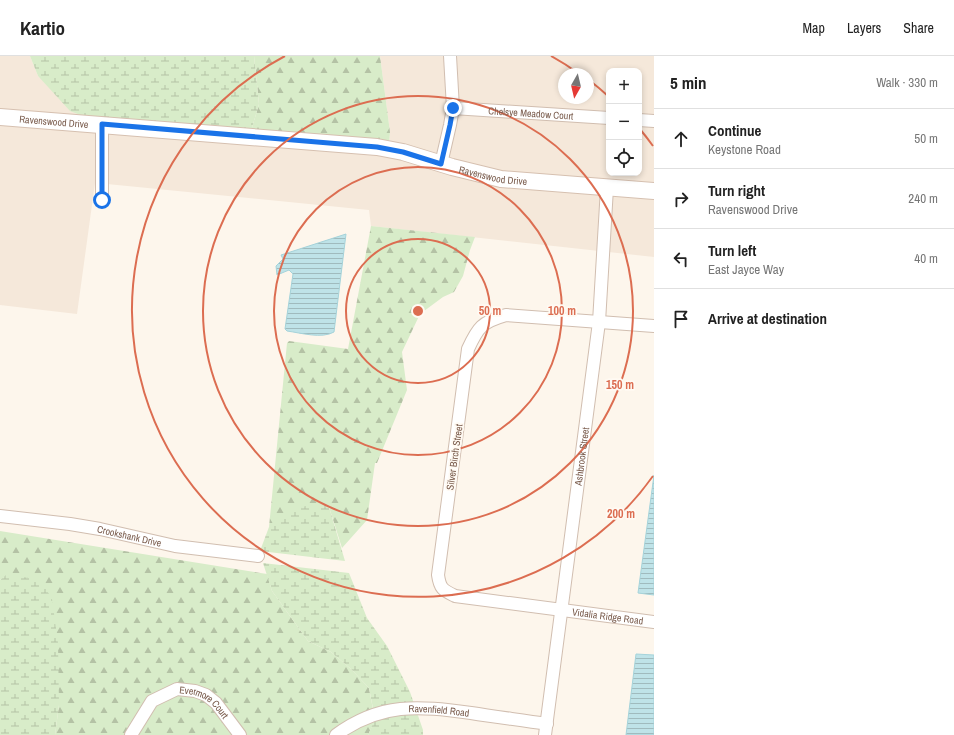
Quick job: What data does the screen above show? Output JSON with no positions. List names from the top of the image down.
{
  "streets": {
    "street": [
      "Chelsye Meadow Court",
      "Ravenswood Drive",
      "Ashbrook Street",
      "Silver Birch Street",
      "Crookshank Drive",
      "Vidalia Ridge Road",
      "Evermore Court",
      "Ravenfield Road"
    ]
  },
  "crossings": [
    ["Ravenswood Drive", "Ashbrook Street"],
    ["Ashbrook Street", "Silver Birch Street"],
    ["Ashbrook Street", "Vidalia Ridge Road"],
    ["Ashbrook Street", "Ravenfield Road"],
    ["Silver Birch Street", "Vidalia Ridge Road"]
  ],
  "north": "bottom",
  "page": {
    "header": "Kartio",
    "nav": ["Map", "Layers", "Share"],
    "heading": ["5 min", "Walk · 330 m"],
    "map_buttons": ["+", "−"],
    "list": [
      ["Continue", "Keystone Road", "50 m"],
      ["Turn right", "Ravenswood Drive", "240 m"],
      ["Turn left", "East Jayce Way", "40 m"],
      "Arrive at destination"
    ]
  },
  "rings": [
    "50 m",
    "100 m",
    "150 m",
    "200 m"
  ]
}
